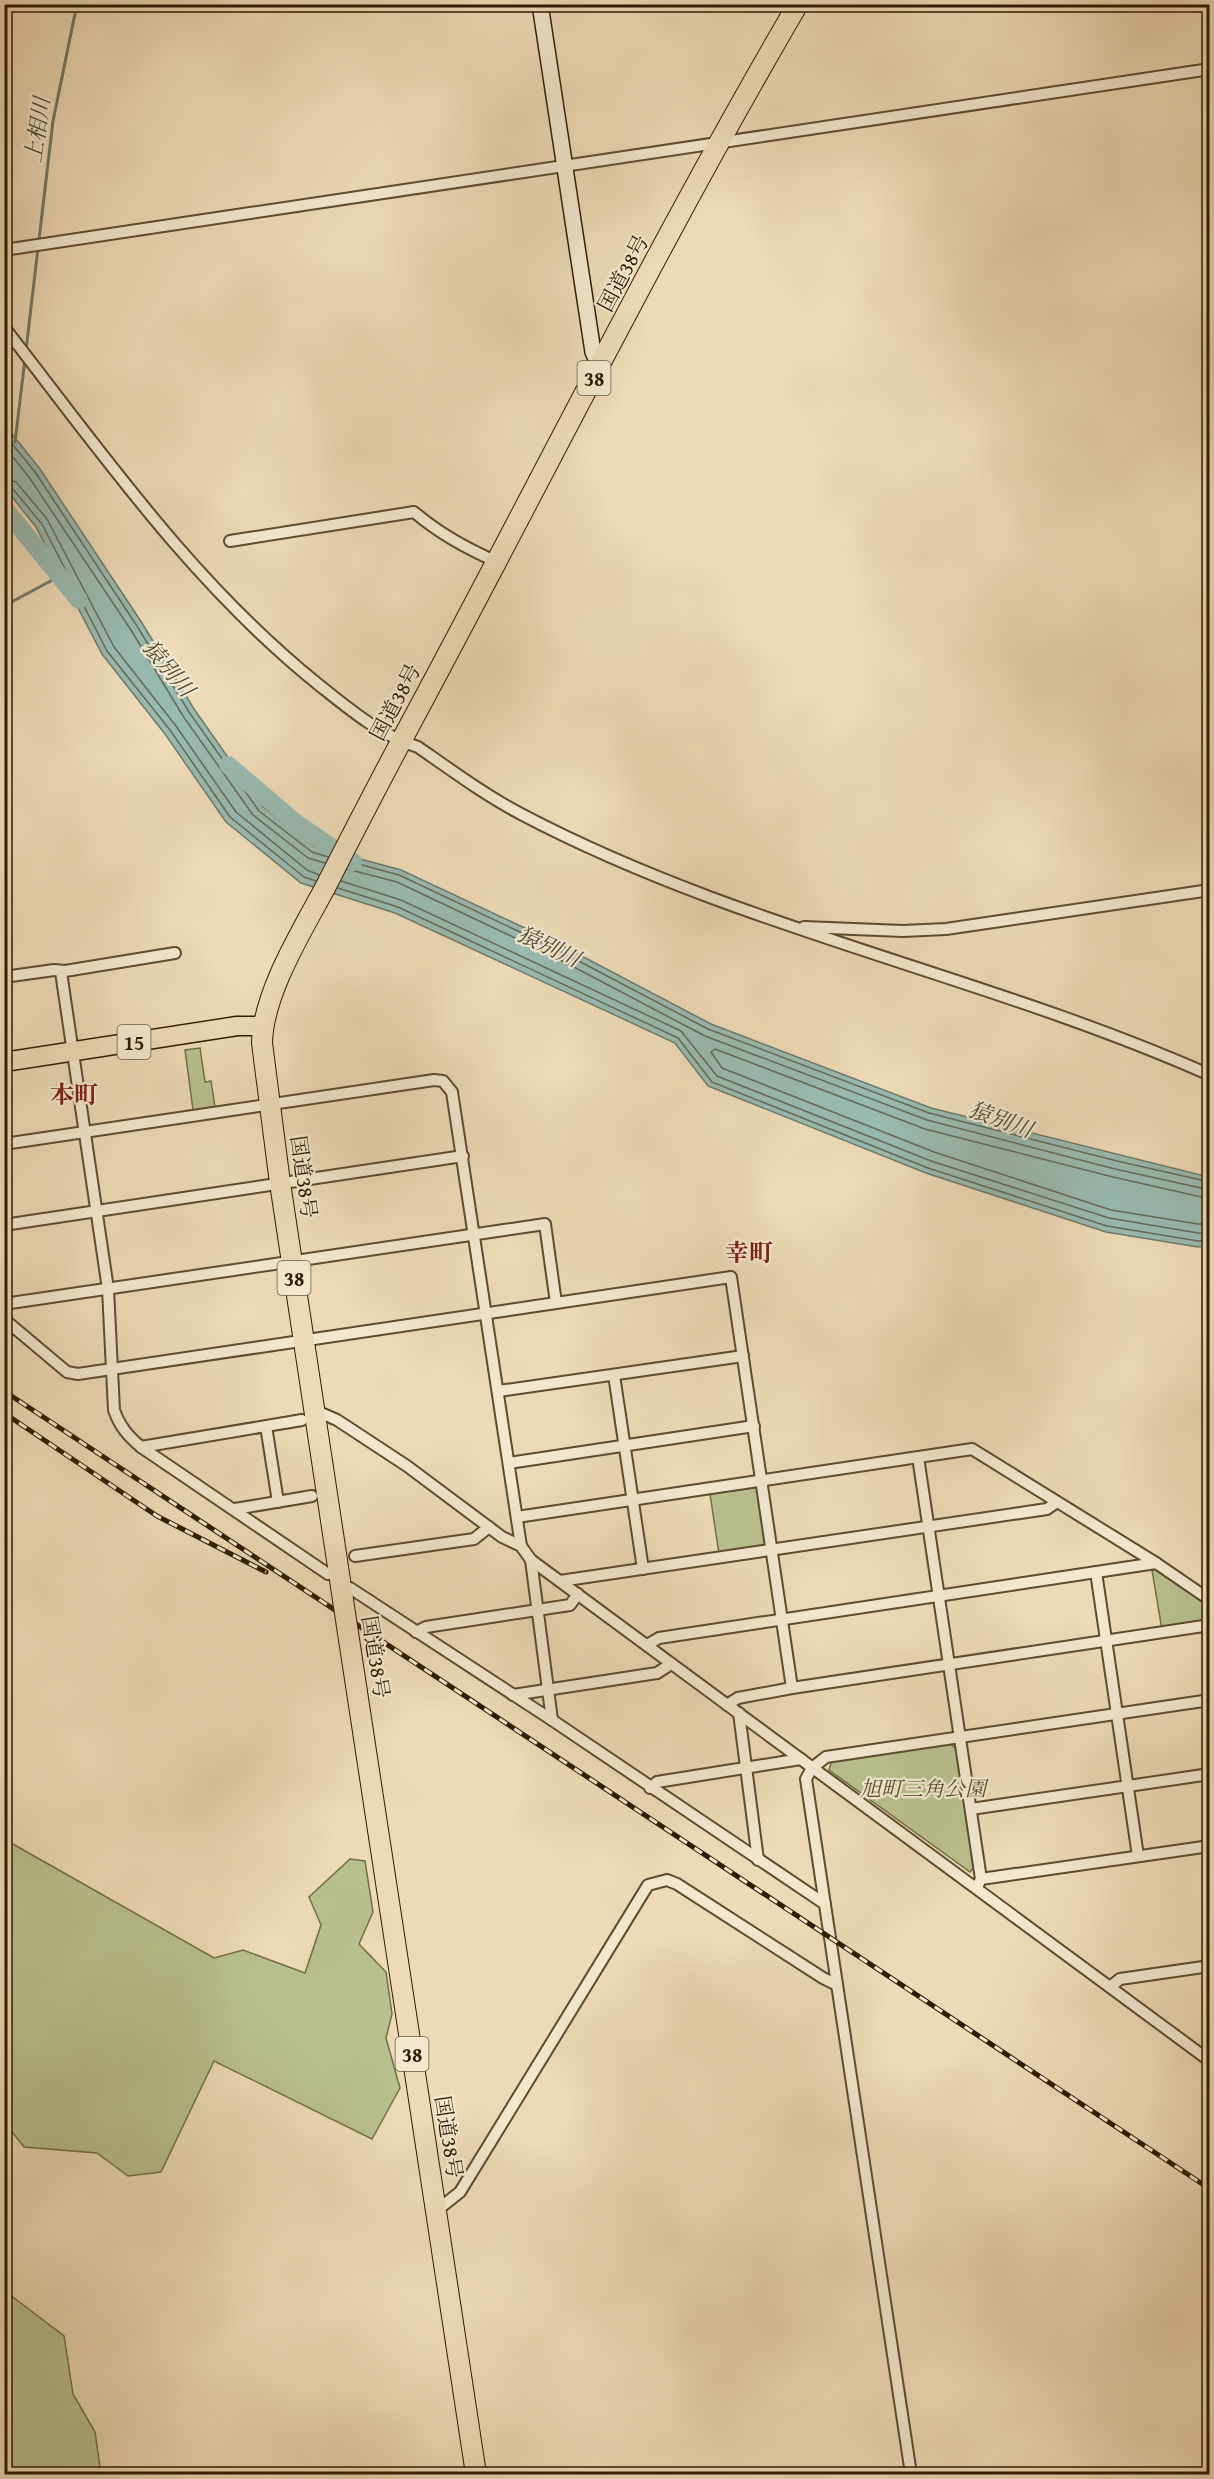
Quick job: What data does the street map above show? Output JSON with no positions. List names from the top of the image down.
{
  "streets": {
    "highway": ["国道38号", "38"],
    "main road": ["15"]
  },
  "crossings": [
    ["国道38号", "15"]
  ],
  "districts": ["本町", "幸町"],
  "water": ["上相川", "猿別川"],
  "parks": ["旭町三角公園"]
}
